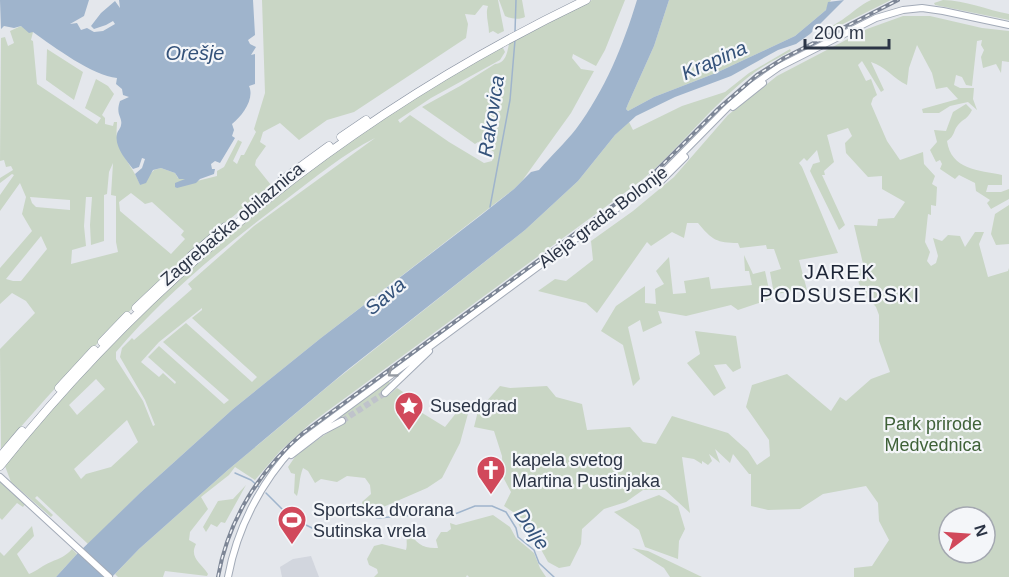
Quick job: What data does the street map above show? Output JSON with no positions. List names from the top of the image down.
{
  "streets": {
    "highway": ["Zagrebačka obilaznica"],
    "main road": ["Aleja grada Bolonje"]
  },
  "districts": ["JAREK PODSUSEDSKI"],
  "water": [
    "Orešje",
    "Krapina",
    "Rakovica",
    "Sava",
    "Dolje"
  ],
  "parks": ["Park prirode Medvednica"],
  "places": {
    "place": ["Susedgrad"],
    "church": ["kapela svetog Martina Pustinjaka"],
    "sports": ["Sportska dvorana Sutinska vrela"]
  },
  "scale_bar": "200 m",
  "north": "right"
}
